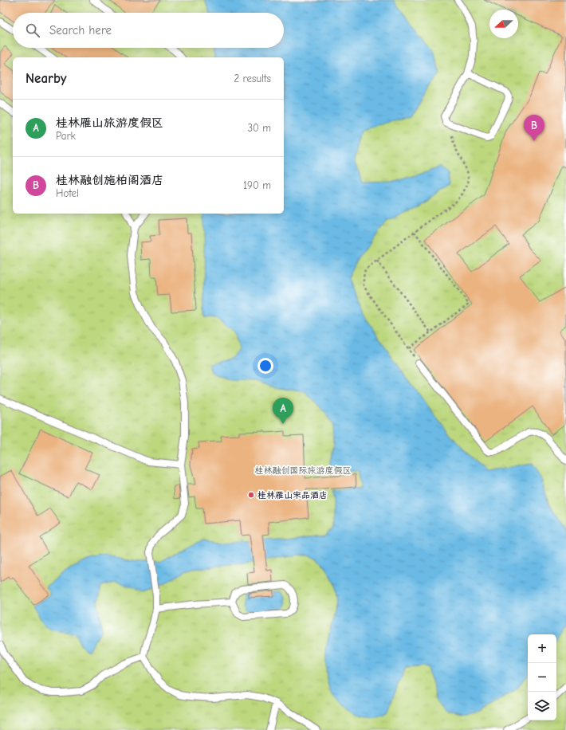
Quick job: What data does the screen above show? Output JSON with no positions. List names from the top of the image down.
{
  "parks": ["桂林融创国际旅游度假区"],
  "places": ["桂林雁山宋品酒店"],
  "north": "left",
  "page": {
    "search": "Search here",
    "heading": ["Nearby", "2 results"],
    "list": [
      {
        "mark": "A",
        "name": "桂林雁山旅游度假区",
        "note": "Park",
        "value": "30 m"
      },
      {
        "mark": "B",
        "name": "桂林融创施柏阁酒店",
        "note": "Hotel",
        "value": "190 m"
      }
    ],
    "pins": ["B", "A"],
    "map_buttons": ["+", "−"]
  }
}
